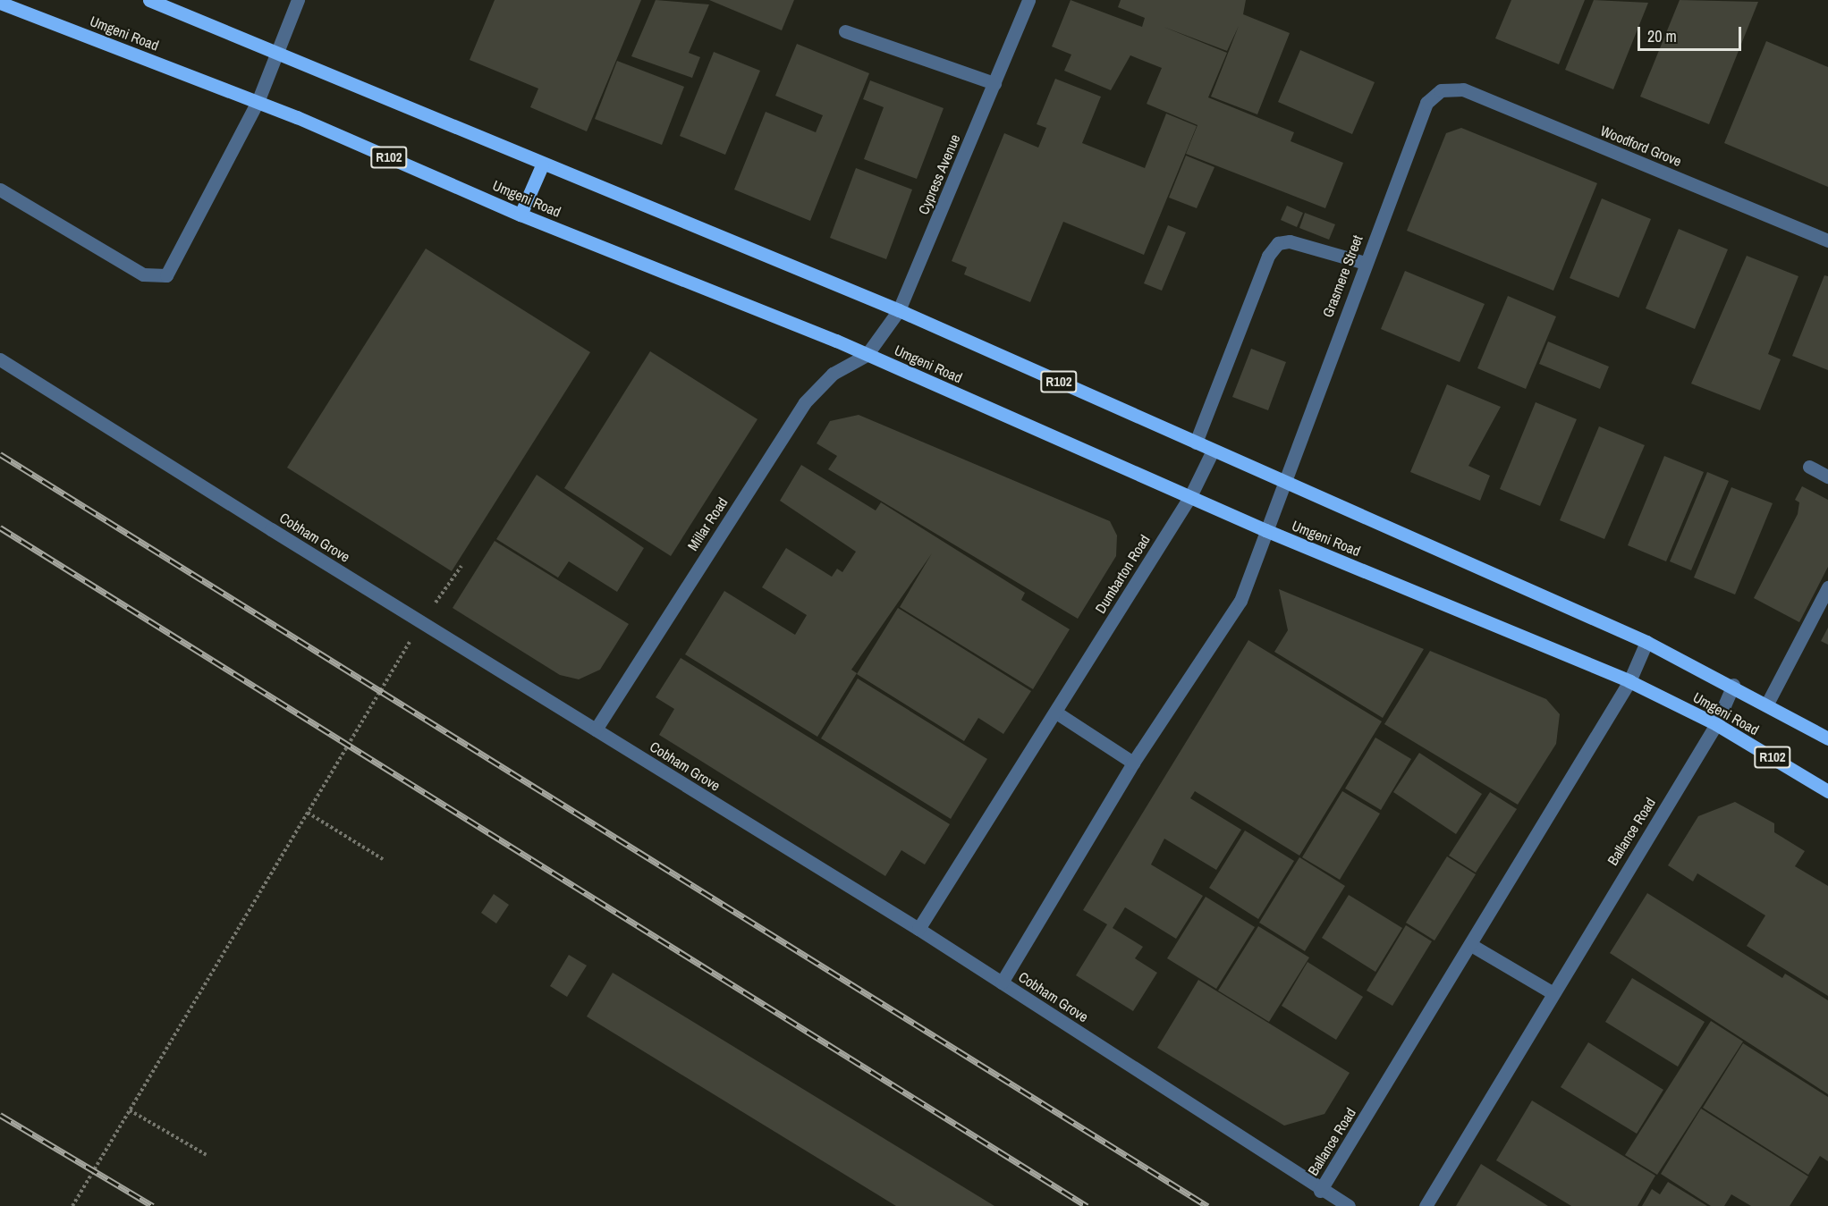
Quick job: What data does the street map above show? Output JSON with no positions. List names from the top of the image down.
{
  "streets": {
    "main road": ["Umgeni Road", "R102"],
    "street": [
      "Woodford Grove",
      "Cypress Avenue",
      "Grasmere Street",
      "Millar Road",
      "Cobham Grove",
      "Dumbarton Road",
      "Ballance Road"
    ]
  },
  "crossings": [
    ["Umgeni Road", "Cypress Avenue"],
    ["Umgeni Road", "Grasmere Street"],
    ["Umgeni Road", "Millar Road"],
    ["Umgeni Road", "Dumbarton Road"],
    ["Umgeni Road", "Ballance Road"],
    ["Woodford Grove", "Grasmere Street"],
    ["Cypress Avenue", "Millar Road"],
    ["Millar Road", "Cobham Grove"],
    ["Cobham Grove", "Dumbarton Road"],
    ["Cobham Grove", "Ballance Road"]
  ],
  "scale_bar": "20 m"
}
